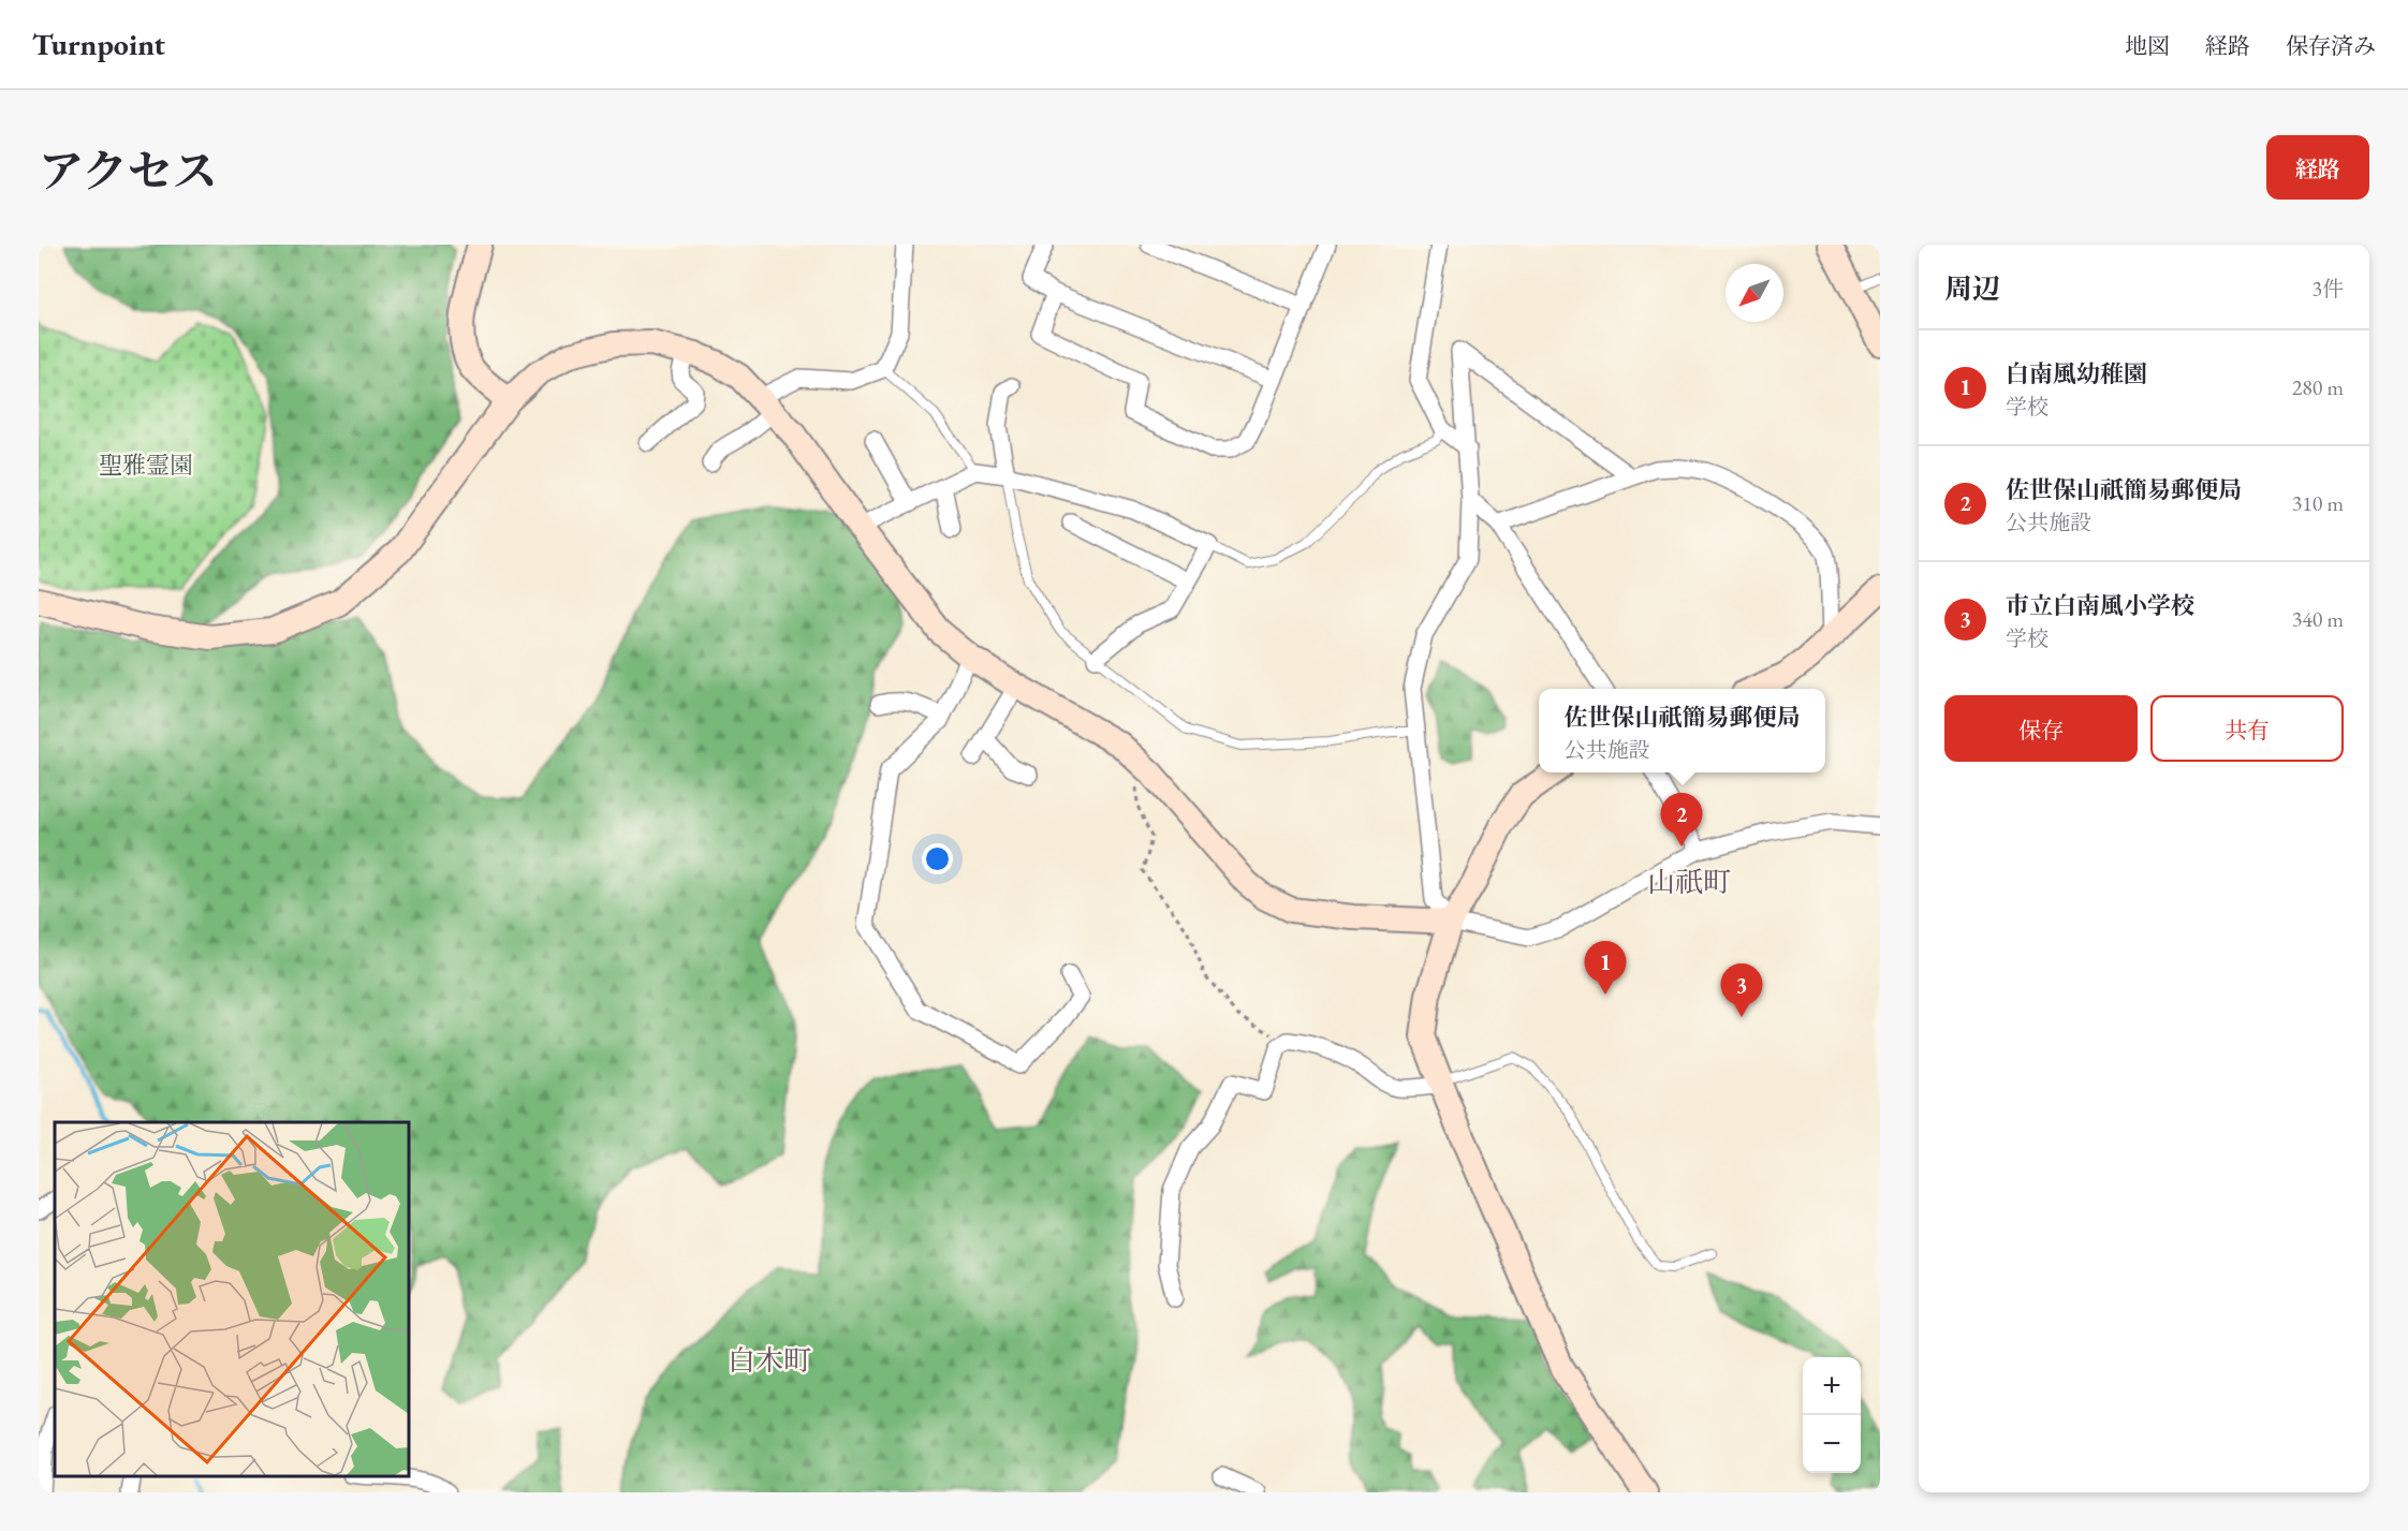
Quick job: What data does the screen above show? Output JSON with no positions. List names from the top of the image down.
{
  "districts": ["山祇町", "白木町"],
  "parks": ["聖雅霊園"],
  "north": "bottom left",
  "page": {
    "header": "Turnpoint",
    "nav": ["地図", "経路", "保存済み"],
    "title": "アクセス",
    "buttons": [
      "経路",
      ["保存", "共有"]
    ],
    "heading": ["周辺", "3件"],
    "list": [
      {
        "mark": "1",
        "name": "白南風幼稚園",
        "note": "学校",
        "value": "280 m"
      },
      {
        "mark": "2",
        "name": "佐世保山祇簡易郵便局",
        "note": "公共施設",
        "value": "310 m"
      },
      {
        "mark": "3",
        "name": "市立白南風小学校",
        "note": "学校",
        "value": "340 m"
      }
    ],
    "popup": ["佐世保山祇簡易郵便局", "公共施設"],
    "pins": ["2", "1", "3"],
    "map_buttons": ["+", "−"]
  }
}
